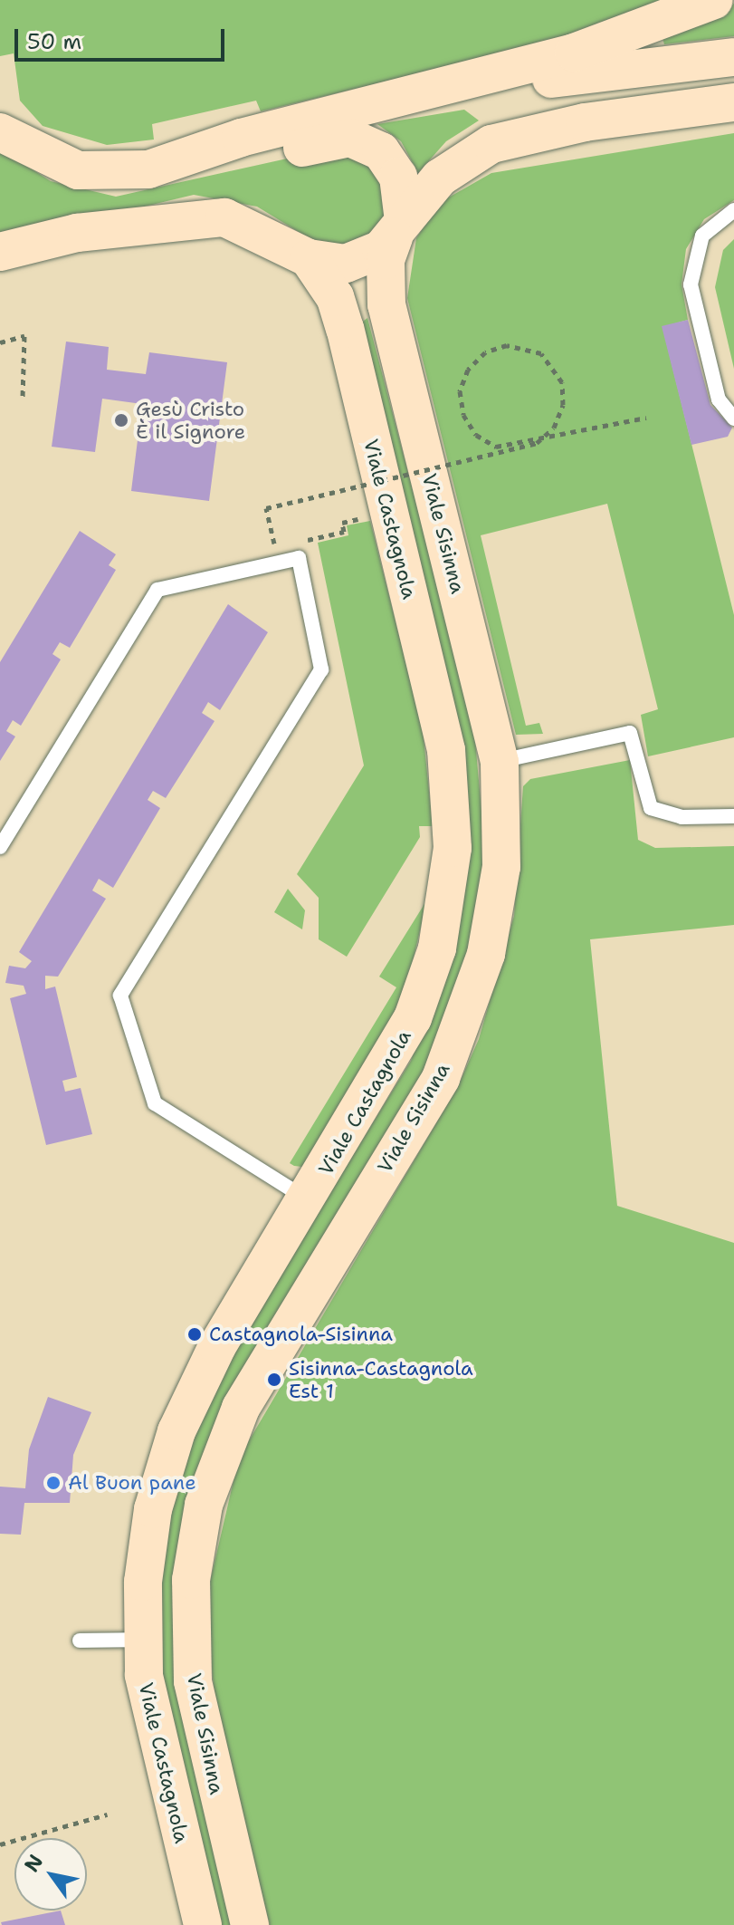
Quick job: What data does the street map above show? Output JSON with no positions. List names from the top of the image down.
{
  "streets": {
    "main road": ["Viale Castagnola", "Viale Sisinna"]
  },
  "places": [
    "Gesù Cristo È il Signore",
    "Castagnola-Sisinna",
    "Sisinna-Castagnola Est 1",
    "Al Buon pane"
  ],
  "scale_bar": "50 m",
  "north": "top left"
}
